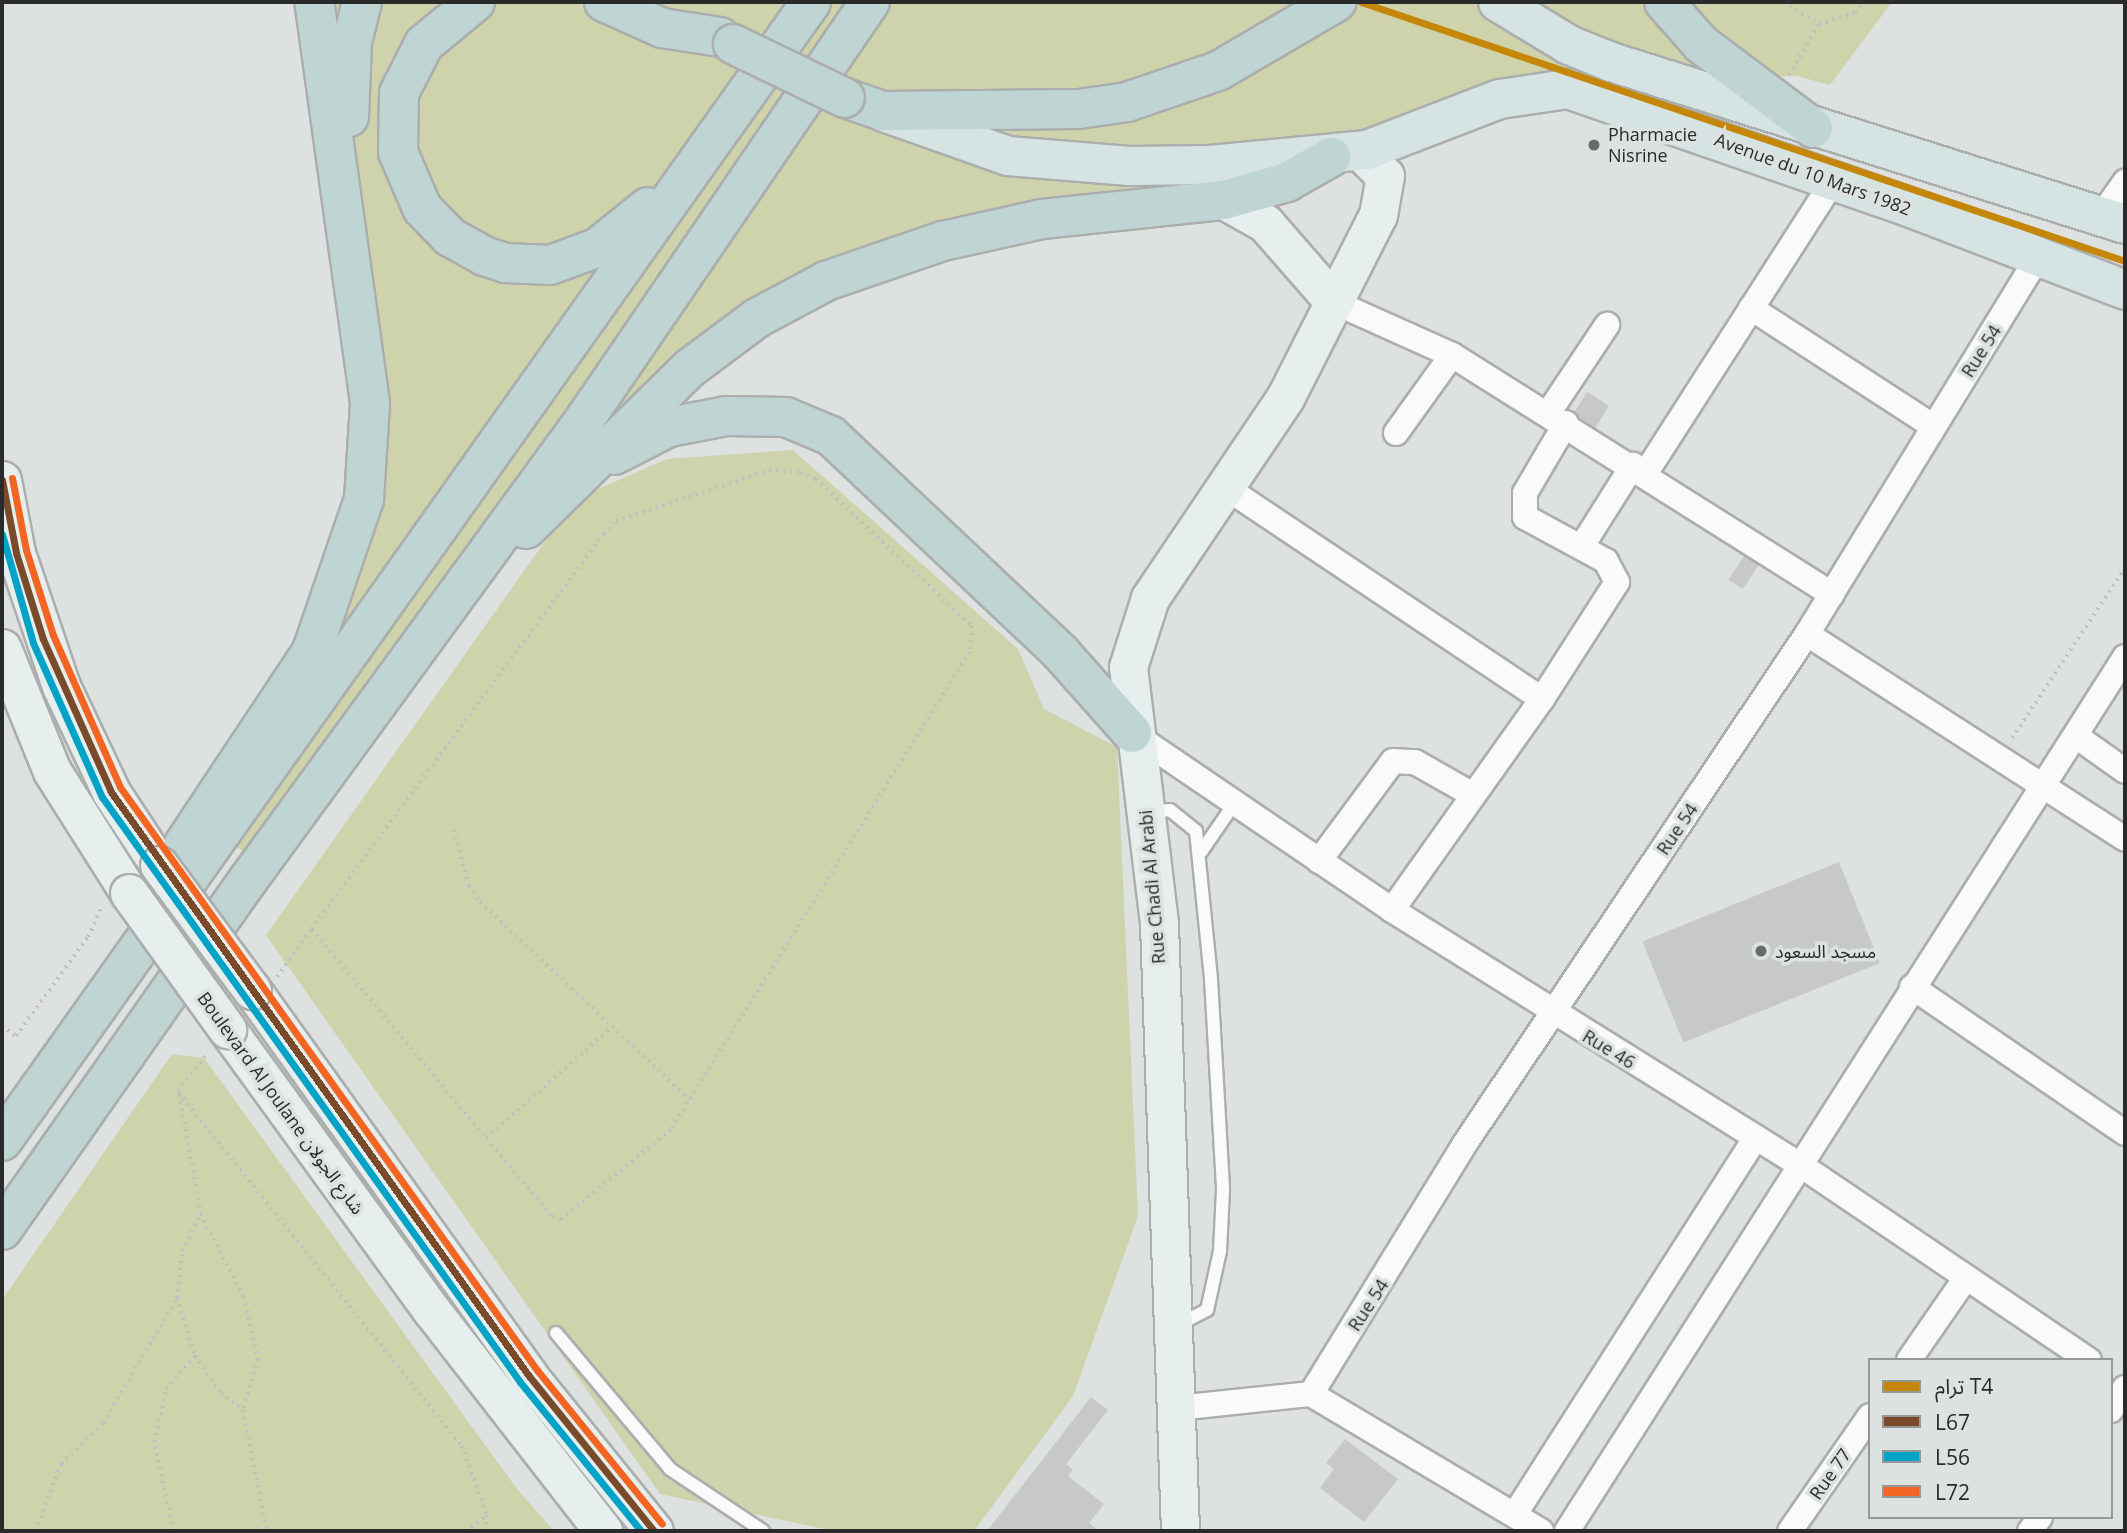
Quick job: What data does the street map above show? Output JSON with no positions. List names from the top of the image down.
{
  "streets": {
    "highway": ["Avenue du 10 Mars 1982"],
    "main road": ["Rue Chadi Al Arabi", "Boulevard Al Joulane شارع الجولان"],
    "street": ["Rue 54", "Rue 46", "Rue 77"]
  },
  "crossings": [
    ["Avenue du 10 Mars 1982", "Rue 54"],
    ["Avenue du 10 Mars 1982", "Rue Chadi Al Arabi"],
    ["Rue 54", "Rue 46"],
    ["Rue Chadi Al Arabi", "Rue 46"]
  ],
  "places": ["Pharmacie Nisrine", "مسجد السعود"],
  "lines": [
    "tram line T4",
    "transit line L72",
    "transit line L67",
    "transit line L56"
  ],
  "legend": [
    "ترام T4",
    "L67",
    "L56",
    "L72"
  ]
}
